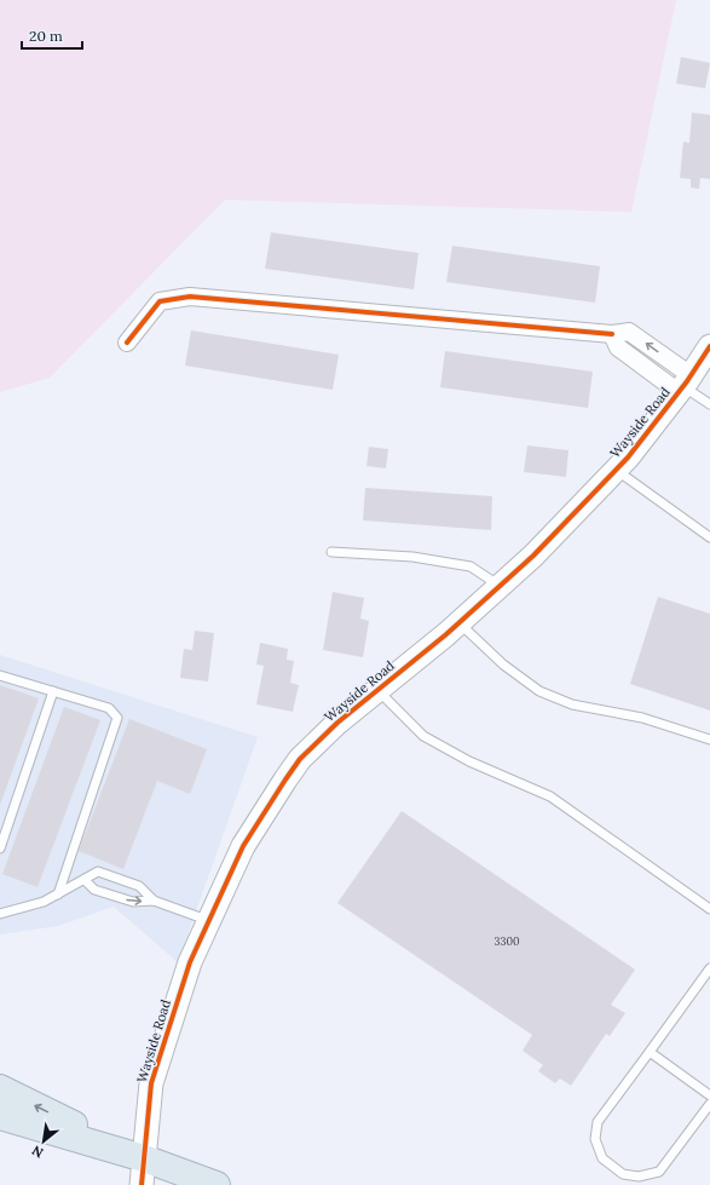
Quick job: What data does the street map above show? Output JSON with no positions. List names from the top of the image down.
{
  "streets": {
    "street": ["Wayside Road"]
  },
  "house_numbers": ["3300"],
  "scale_bar": "20 m",
  "north": "bottom left"
}
